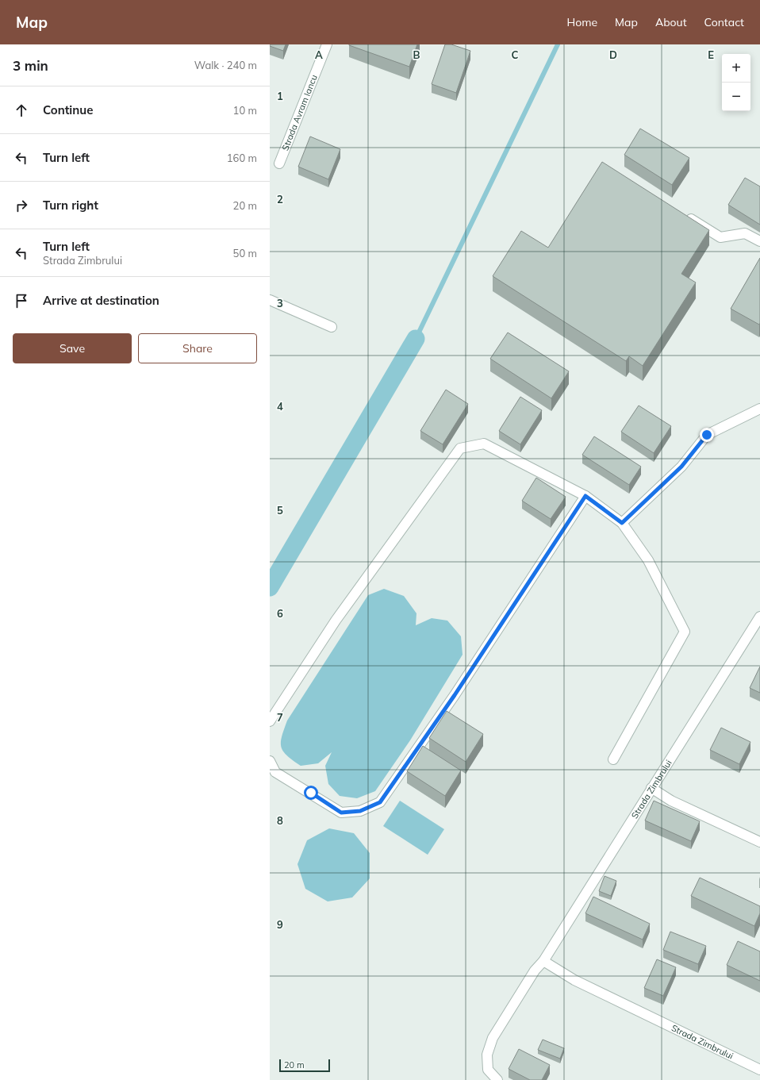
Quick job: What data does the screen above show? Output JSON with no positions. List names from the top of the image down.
{
  "streets": {
    "street": ["Strada Avram Iancu", "Strada Zimbrului"]
  },
  "scale_bar": "20 m",
  "page": {
    "header": "Map",
    "nav": [
      "Home",
      "Map",
      "About",
      "Contact"
    ],
    "heading": ["3 min", "Walk · 240 m"],
    "map_buttons": ["+", "−"],
    "list": [
      ["Continue", "10 m"],
      ["Turn left", "160 m"],
      ["Turn right", "20 m"],
      ["Turn left", "Strada Zimbrului", "50 m"],
      "Arrive at destination"
    ],
    "buttons": ["Save", "Share"],
    "scale": "20 m"
  },
  "grid": {
    "columns": [
      "A",
      "B",
      "C",
      "D",
      "E"
    ],
    "rows": [
      "1",
      "2",
      "3",
      "4",
      "5",
      "6",
      "7",
      "8",
      "9"
    ]
  }
}
